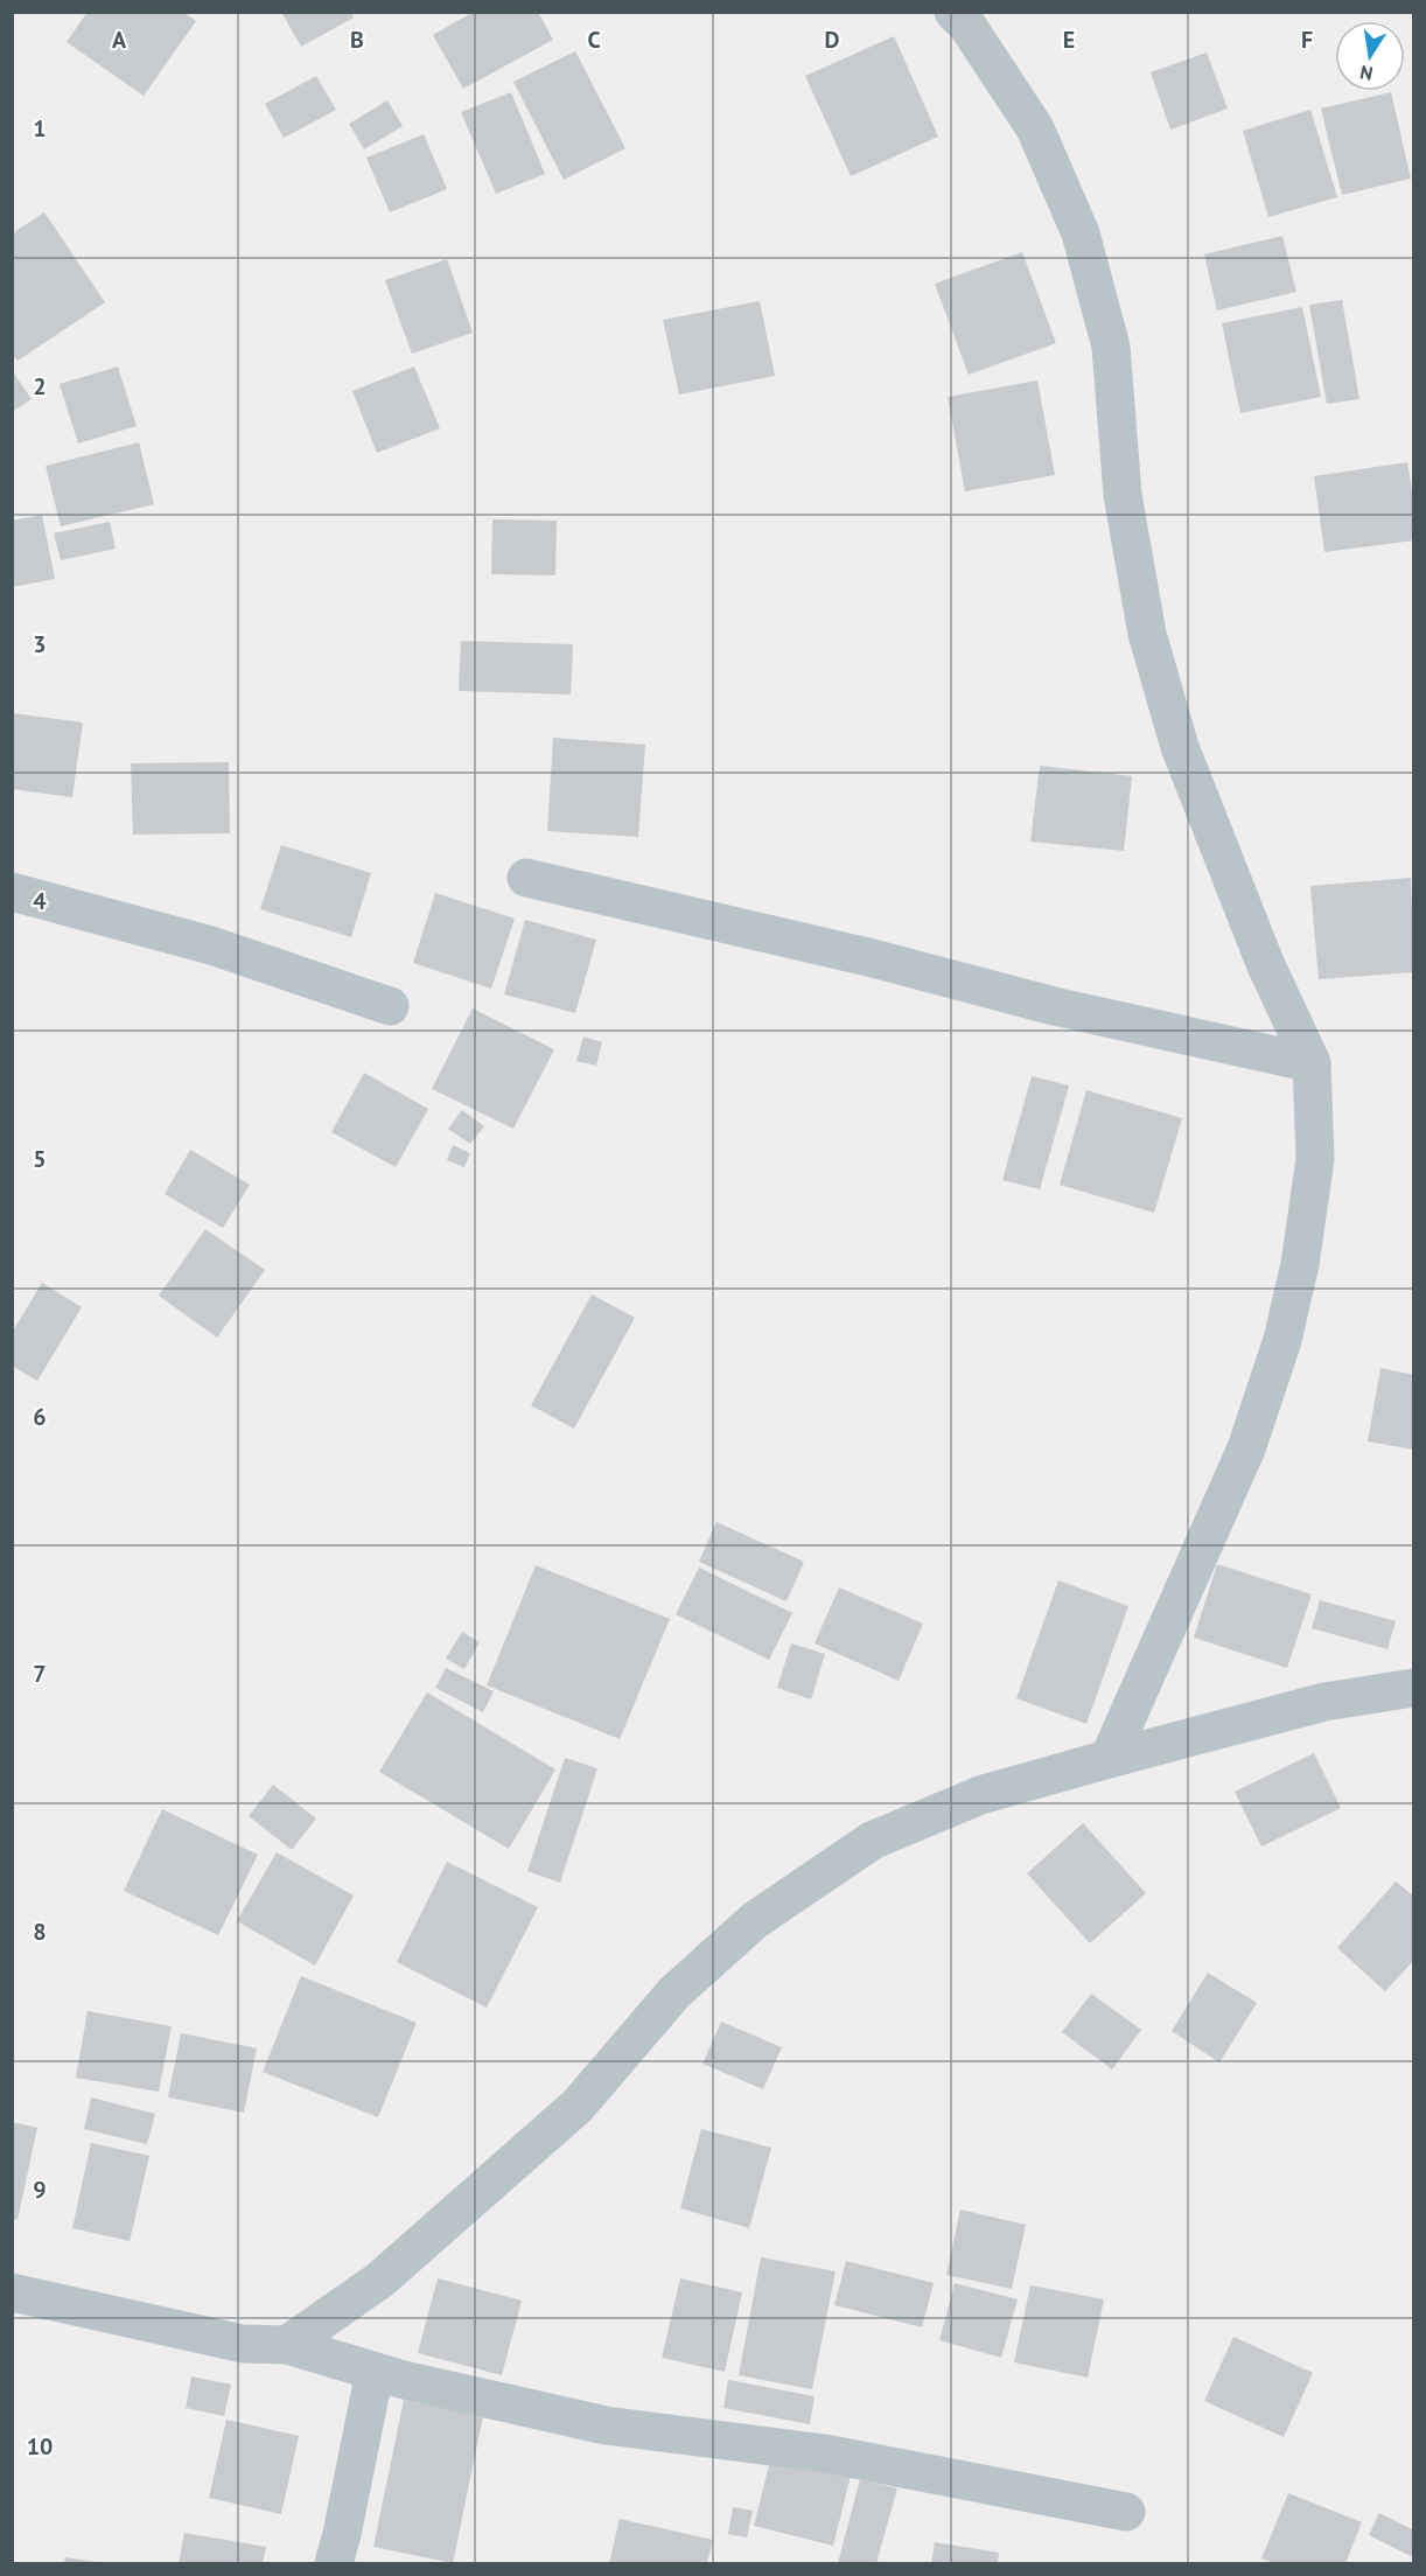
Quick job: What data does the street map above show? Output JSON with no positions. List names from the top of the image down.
{
  "north": "bottom",
  "grid": {
    "columns": [
      "A",
      "B",
      "C",
      "D",
      "E",
      "F"
    ],
    "rows": [
      "1",
      "2",
      "3",
      "4",
      "5",
      "6",
      "7",
      "8",
      "9",
      "10"
    ]
  }
}
